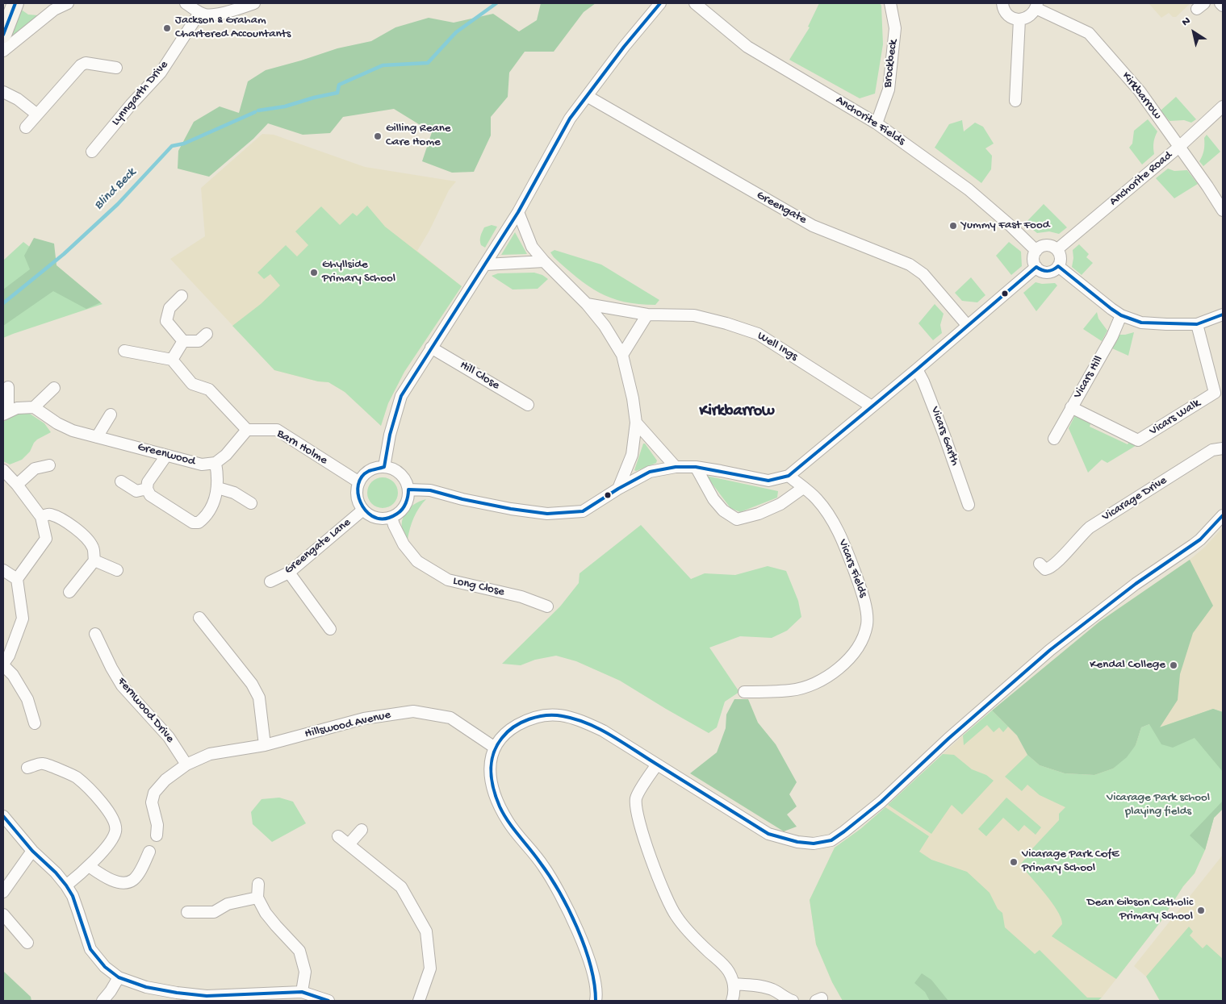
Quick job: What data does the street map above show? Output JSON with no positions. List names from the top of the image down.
{
  "streets": {
    "street": [
      "Brockbeck",
      "Lynngarth Drive",
      "Kirkbarrow",
      "Anchorite Fields",
      "Anchorite Road",
      "Greengate",
      "Well Ings",
      "Hill Close",
      "Vicars Hill",
      "Vicars Walk",
      "Vicars Garth",
      "Barn Holme",
      "Greenwood",
      "Vicarage Drive",
      "Greengate Lane",
      "Vicars Fields",
      "Long Close",
      "Fernwood Drive",
      "Hillswood Avenue"
    ]
  },
  "crossings": [
    ["Brockbeck", "Anchorite Fields"],
    ["Kirkbarrow", "Anchorite Road"],
    ["Anchorite Fields", "Anchorite Road"],
    ["Vicars Hill", "Vicars Walk"],
    ["Barn Holme", "Greengate Lane"],
    ["Barn Holme", "Long Close"],
    ["Greengate Lane", "Long Close"],
    ["Fernwood Drive", "Hillswood Avenue"]
  ],
  "districts": ["Kirkbarrow"],
  "water": ["Blind Beck"],
  "parks": ["Vicarage Park school playing fields"],
  "places": [
    "Jackson & Graham Chartered Accountants",
    "Gilling Reane Care Home",
    "Yummy Fast Food",
    "Ghyllside Primary School",
    "Kendal College",
    "Vicarage Park CofE Primary School",
    "Dean Gibson Catholic Primary School"
  ],
  "north": "top left"
}
